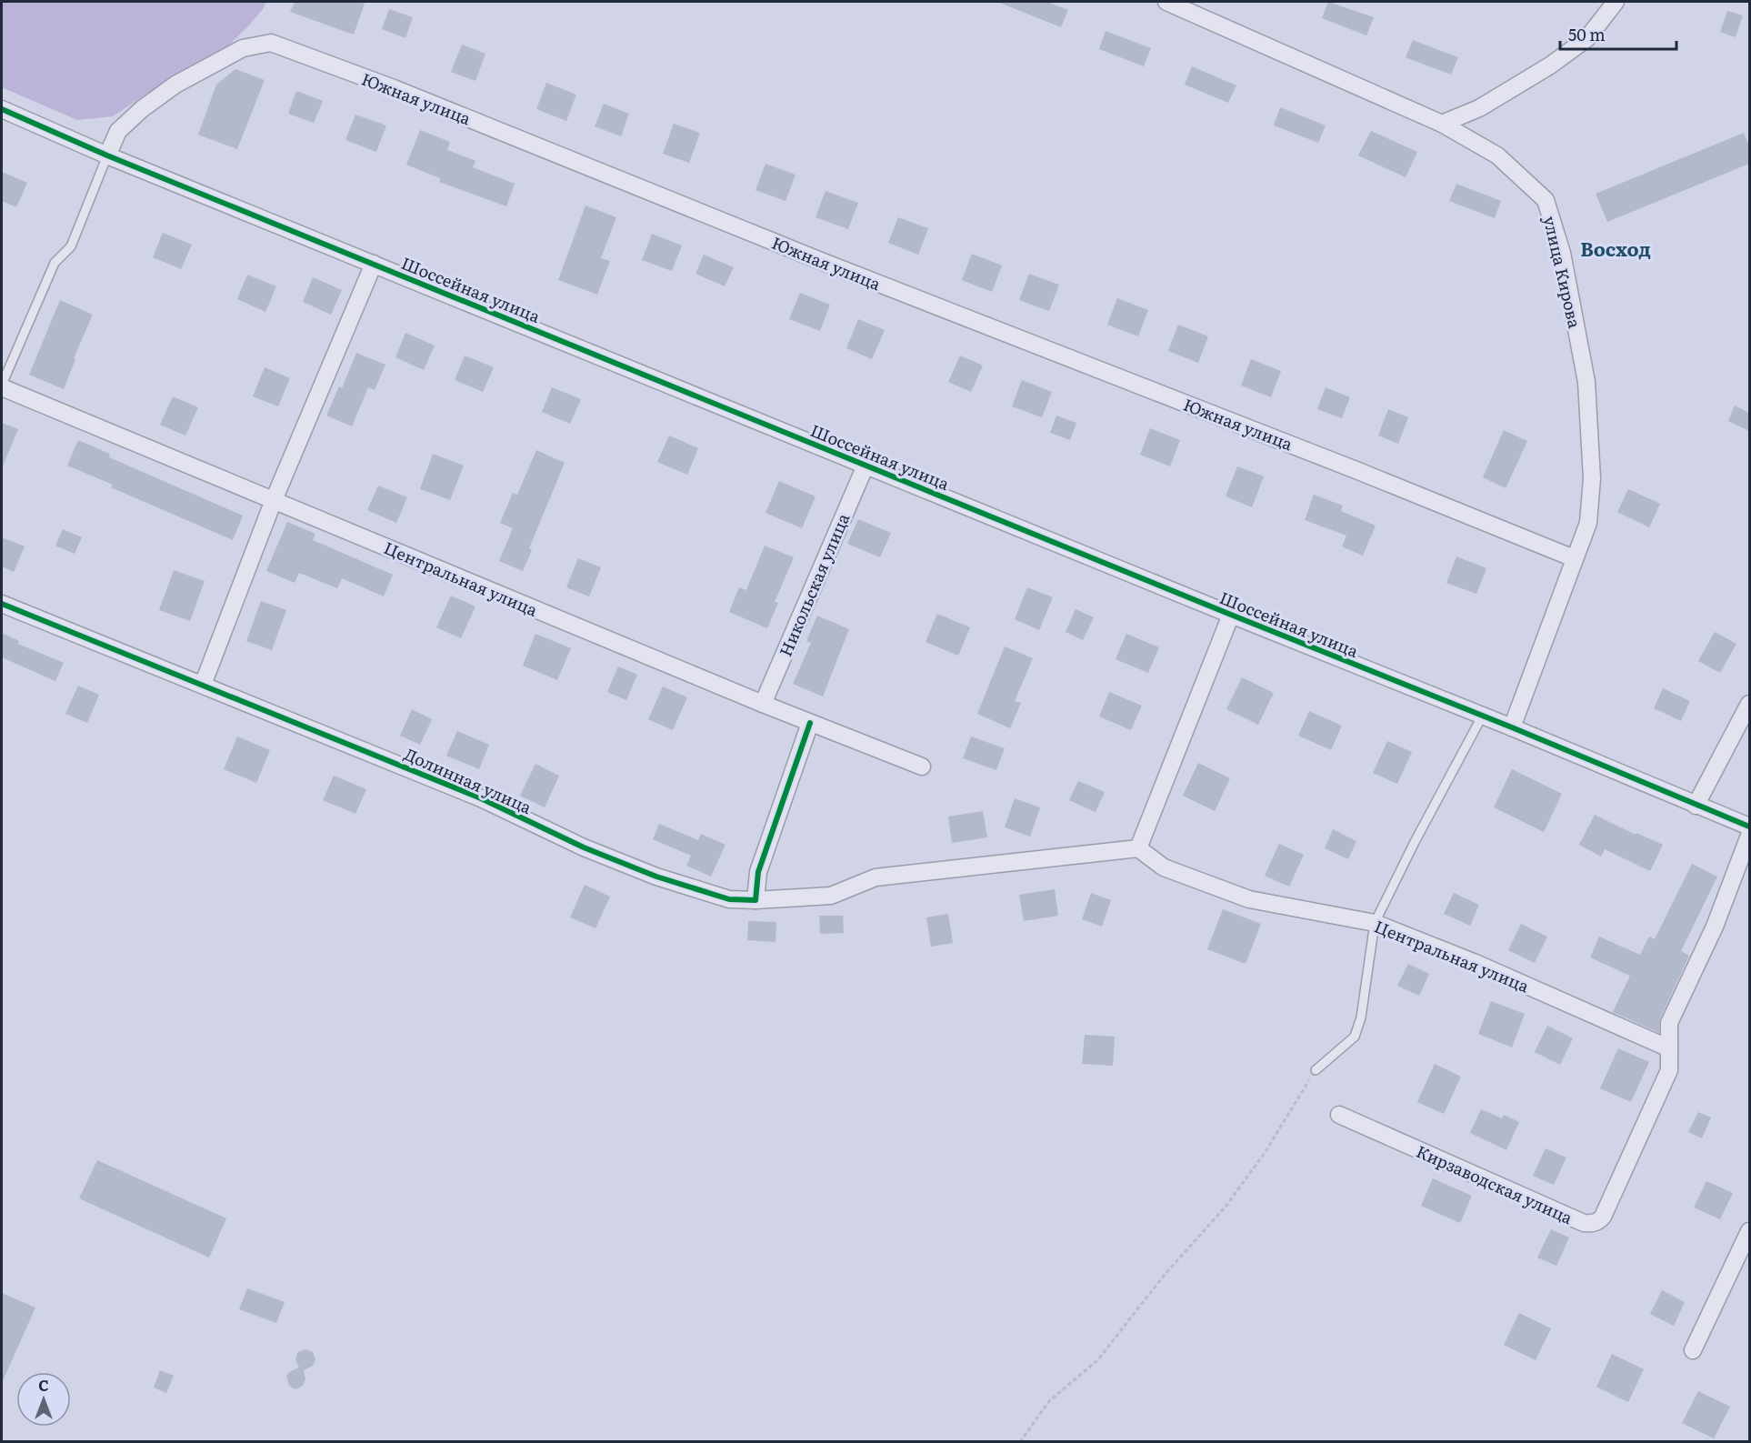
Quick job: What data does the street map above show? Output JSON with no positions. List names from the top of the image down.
{
  "streets": {
    "street": [
      "Южная улица",
      "улица Кирова",
      "Шоссейная улица",
      "Центральная улица",
      "Никольская улица",
      "Долинная улица",
      "Кирзаводская улица"
    ]
  },
  "crossings": [
    ["Южная улица", "улица Кирова"],
    ["Южная улица", "Шоссейная улица"],
    ["улица Кирова", "Шоссейная улица"],
    ["Шоссейная улица", "Никольская улица"],
    ["Центральная улица", "Никольская улица"],
    ["Центральная улица", "Долинная улица"],
    ["Центральная улица", "Кирзаводская улица"]
  ],
  "districts": ["Восход"],
  "scale_bar": "50 m",
  "north": "top"
}
